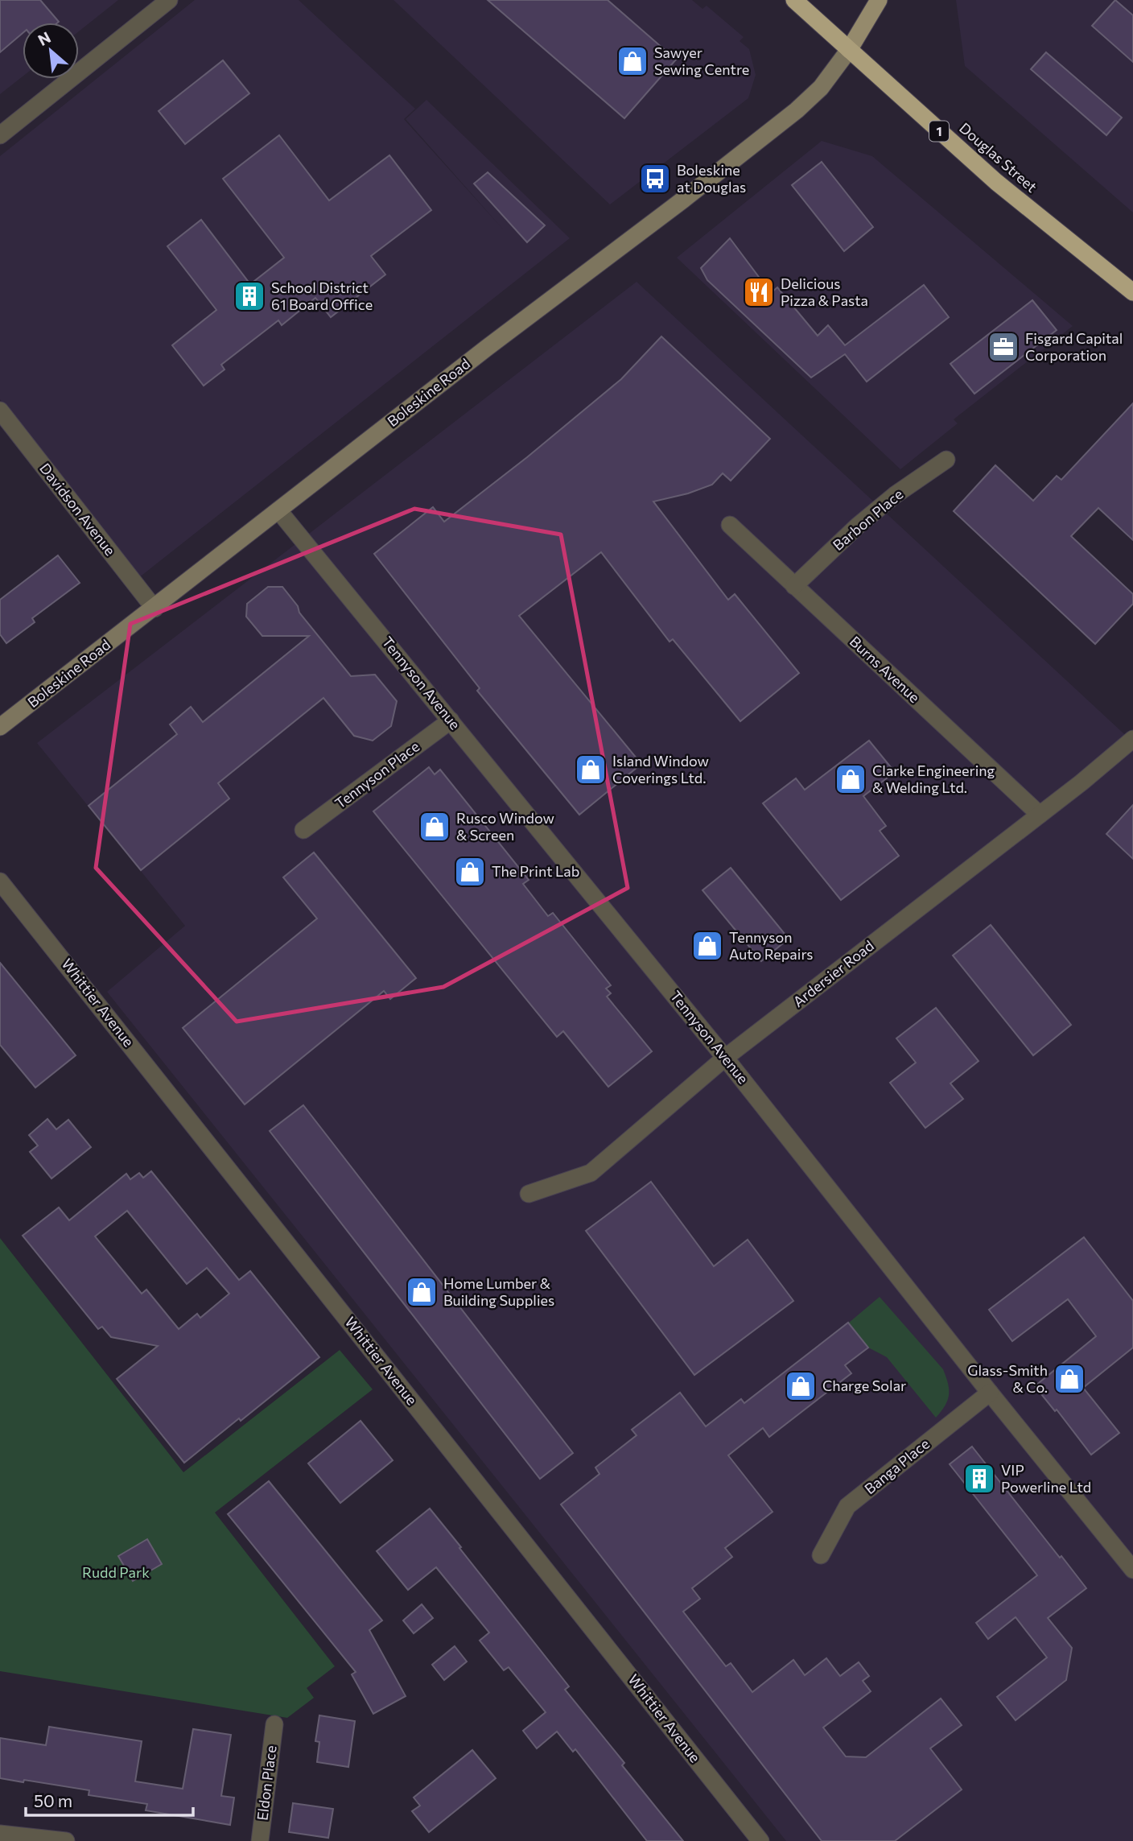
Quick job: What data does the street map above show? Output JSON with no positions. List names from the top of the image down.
{
  "streets": {
    "highway": ["1", "Douglas Street"],
    "main road": ["Boleskine Road"],
    "street": [
      "Davidson Avenue",
      "Barbon Place",
      "Burns Avenue",
      "Tennyson Avenue",
      "Tennyson Place",
      "Ardersier Road",
      "Whittier Avenue",
      "Banga Place",
      "Eldon Place"
    ]
  },
  "crossings": [
    ["Douglas Street", "Boleskine Road"],
    ["Boleskine Road", "Davidson Avenue"],
    ["Boleskine Road", "Tennyson Avenue"],
    ["Barbon Place", "Burns Avenue"],
    ["Burns Avenue", "Ardersier Road"],
    ["Tennyson Avenue", "Tennyson Place"],
    ["Tennyson Avenue", "Ardersier Road"],
    ["Tennyson Avenue", "Banga Place"]
  ],
  "parks": ["Rudd Park"],
  "places": {
    "shop": [
      "Sawyer Sewing Centre",
      "Island Window Coverings Ltd.",
      "Clarke Engineering & Welding Ltd.",
      "Rusco Window & Screen",
      "The Print Lab",
      "Tennyson Auto Repairs",
      "Home Lumber & Building Supplies",
      "Glass-Smith & Co.",
      "Charge Solar"
    ],
    "bus stop": ["Boleskine at Douglas"],
    "restaurant": ["Delicious Pizza & Pasta"],
    "building": ["School District 61 Board Office", "VIP Powerline Ltd"],
    "office": ["Fisgard Capital Corporation"]
  },
  "scale_bar": "50 m",
  "north": "top left"
}
